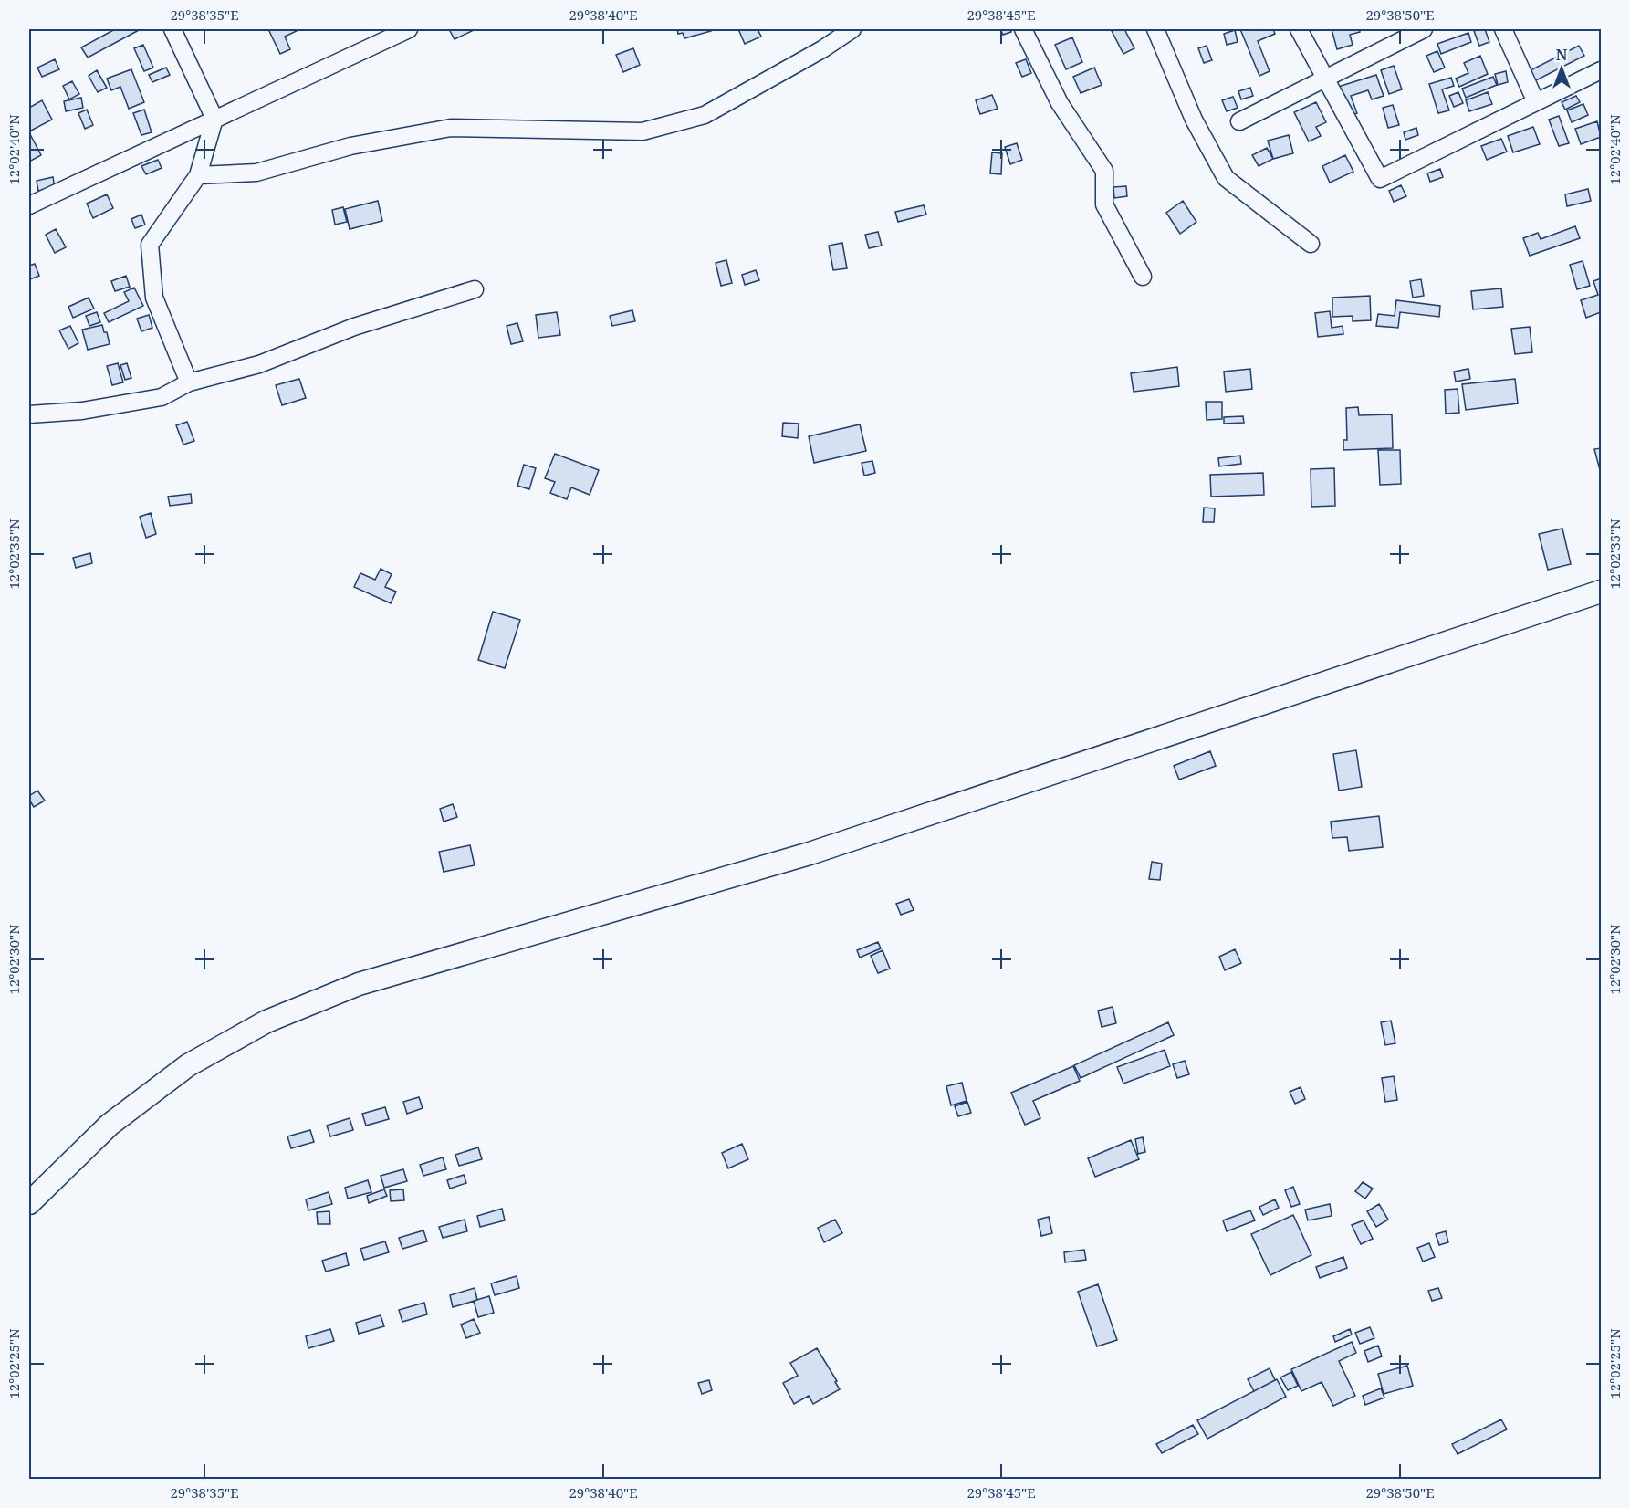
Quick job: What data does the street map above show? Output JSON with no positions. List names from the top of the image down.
{
  "north": "top",
  "coordinates": [
    "29°38'35\"E",
    "29°38'40\"E",
    "29°38'45\"E",
    "29°38'50\"E",
    "12°02'40\"N",
    "12°02'35\"N",
    "12°02'30\"N",
    "12°02'25\"N"
  ]
}
